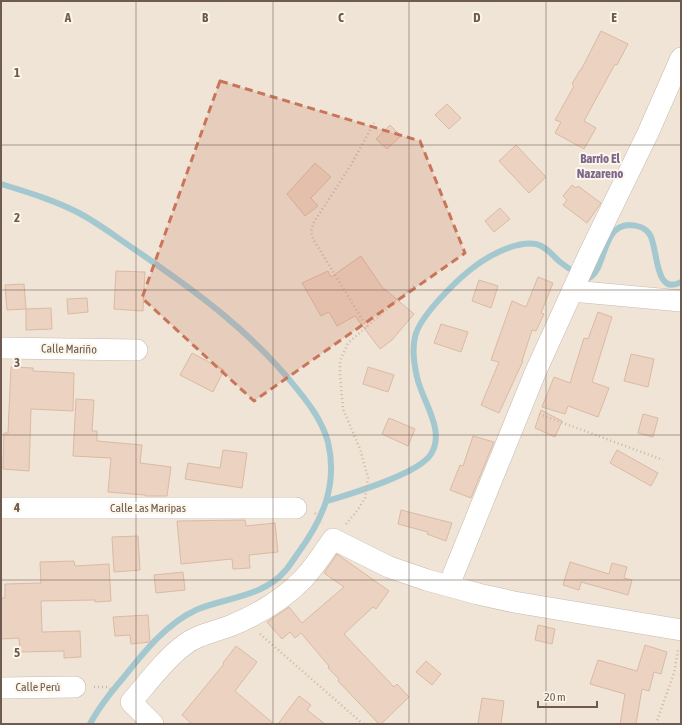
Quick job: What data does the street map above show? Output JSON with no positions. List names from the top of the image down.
{
  "streets": {
    "street": ["Calle Mariño", "Calle Las Maripas", "Calle Perú"]
  },
  "districts": ["Barrio El Nazareno"],
  "scale_bar": "20 m",
  "grid": {
    "columns": [
      "A",
      "B",
      "C",
      "D",
      "E"
    ],
    "rows": [
      "1",
      "2",
      "3",
      "4",
      "5"
    ]
  }
}
